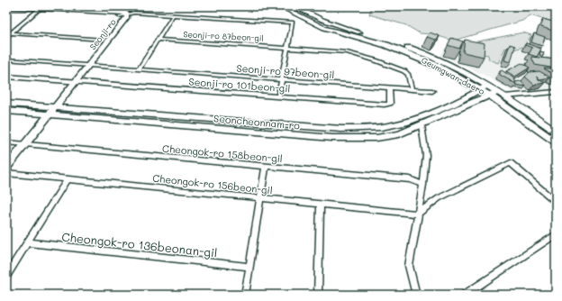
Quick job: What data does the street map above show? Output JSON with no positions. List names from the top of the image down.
{
  "streets": {
    "main road": ["Seonji-ro", "Geumgwan-daero", "Seoncheonnam-ro"],
    "street": [
      "Seonji-ro 87beon-gil",
      "Seonji-ro 97beon-gil",
      "Seonji-ro 101beon-gil",
      "Cheongok-ro 158beon-gil",
      "Cheongok-ro 156beon-gil",
      "Cheongok-ro 136beonan-gil"
    ]
  },
  "crossings": [
    ["Seonji-ro", "Seonji-ro 87beon-gil"],
    ["Seonji-ro", "Seonji-ro 97beon-gil"],
    ["Seonji-ro", "Seonji-ro 101beon-gil"],
    ["Seonji-ro", "Seoncheonnam-ro"],
    ["Seonji-ro", "Cheongok-ro 158beon-gil"],
    ["Seonji-ro 87beon-gil", "Seonji-ro 97beon-gil"],
    ["Seonji-ro 87beon-gil", "Seonji-ro 101beon-gil"],
    ["Seonji-ro 97beon-gil", "Seonji-ro 101beon-gil"],
    ["Geumgwan-daero", "Seoncheonnam-ro"]
  ]
}
